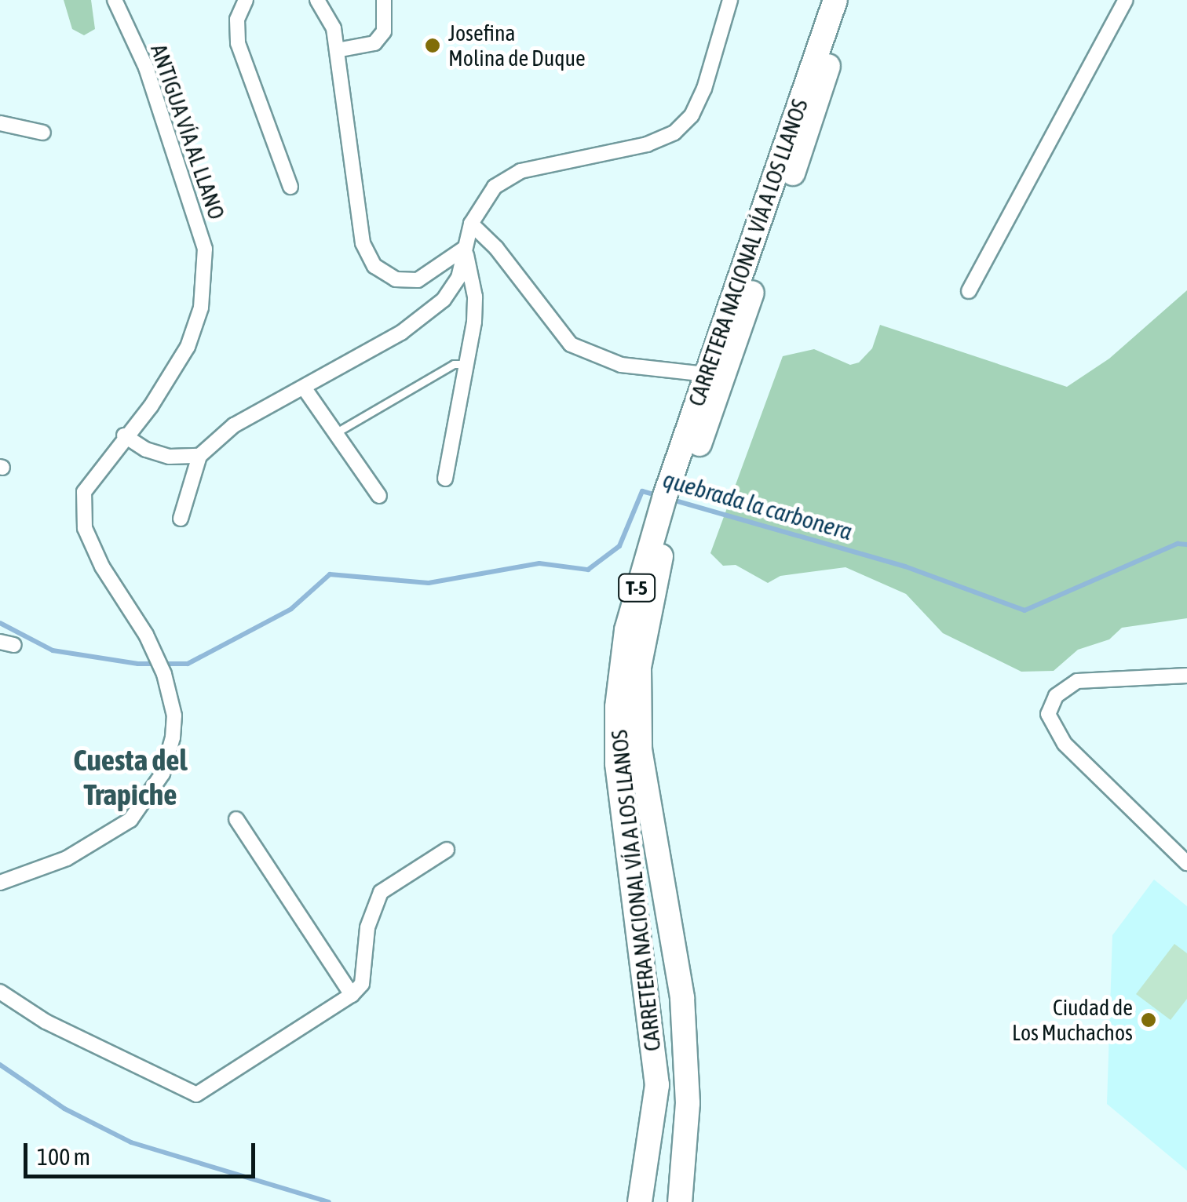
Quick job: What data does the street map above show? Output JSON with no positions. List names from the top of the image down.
{
  "streets": {
    "highway": ["CARRETERA NACIONAL VÍA A LOS LLANOS", "T-5"],
    "street": ["ANTIGUA VÍA AL LLANO"]
  },
  "districts": ["Cuesta del Trapiche"],
  "water": ["quebrada la carbonera"],
  "places": ["Josefina Molina de Duque", "Ciudad de Los Muchachos"],
  "scale_bar": "100 m"
}
